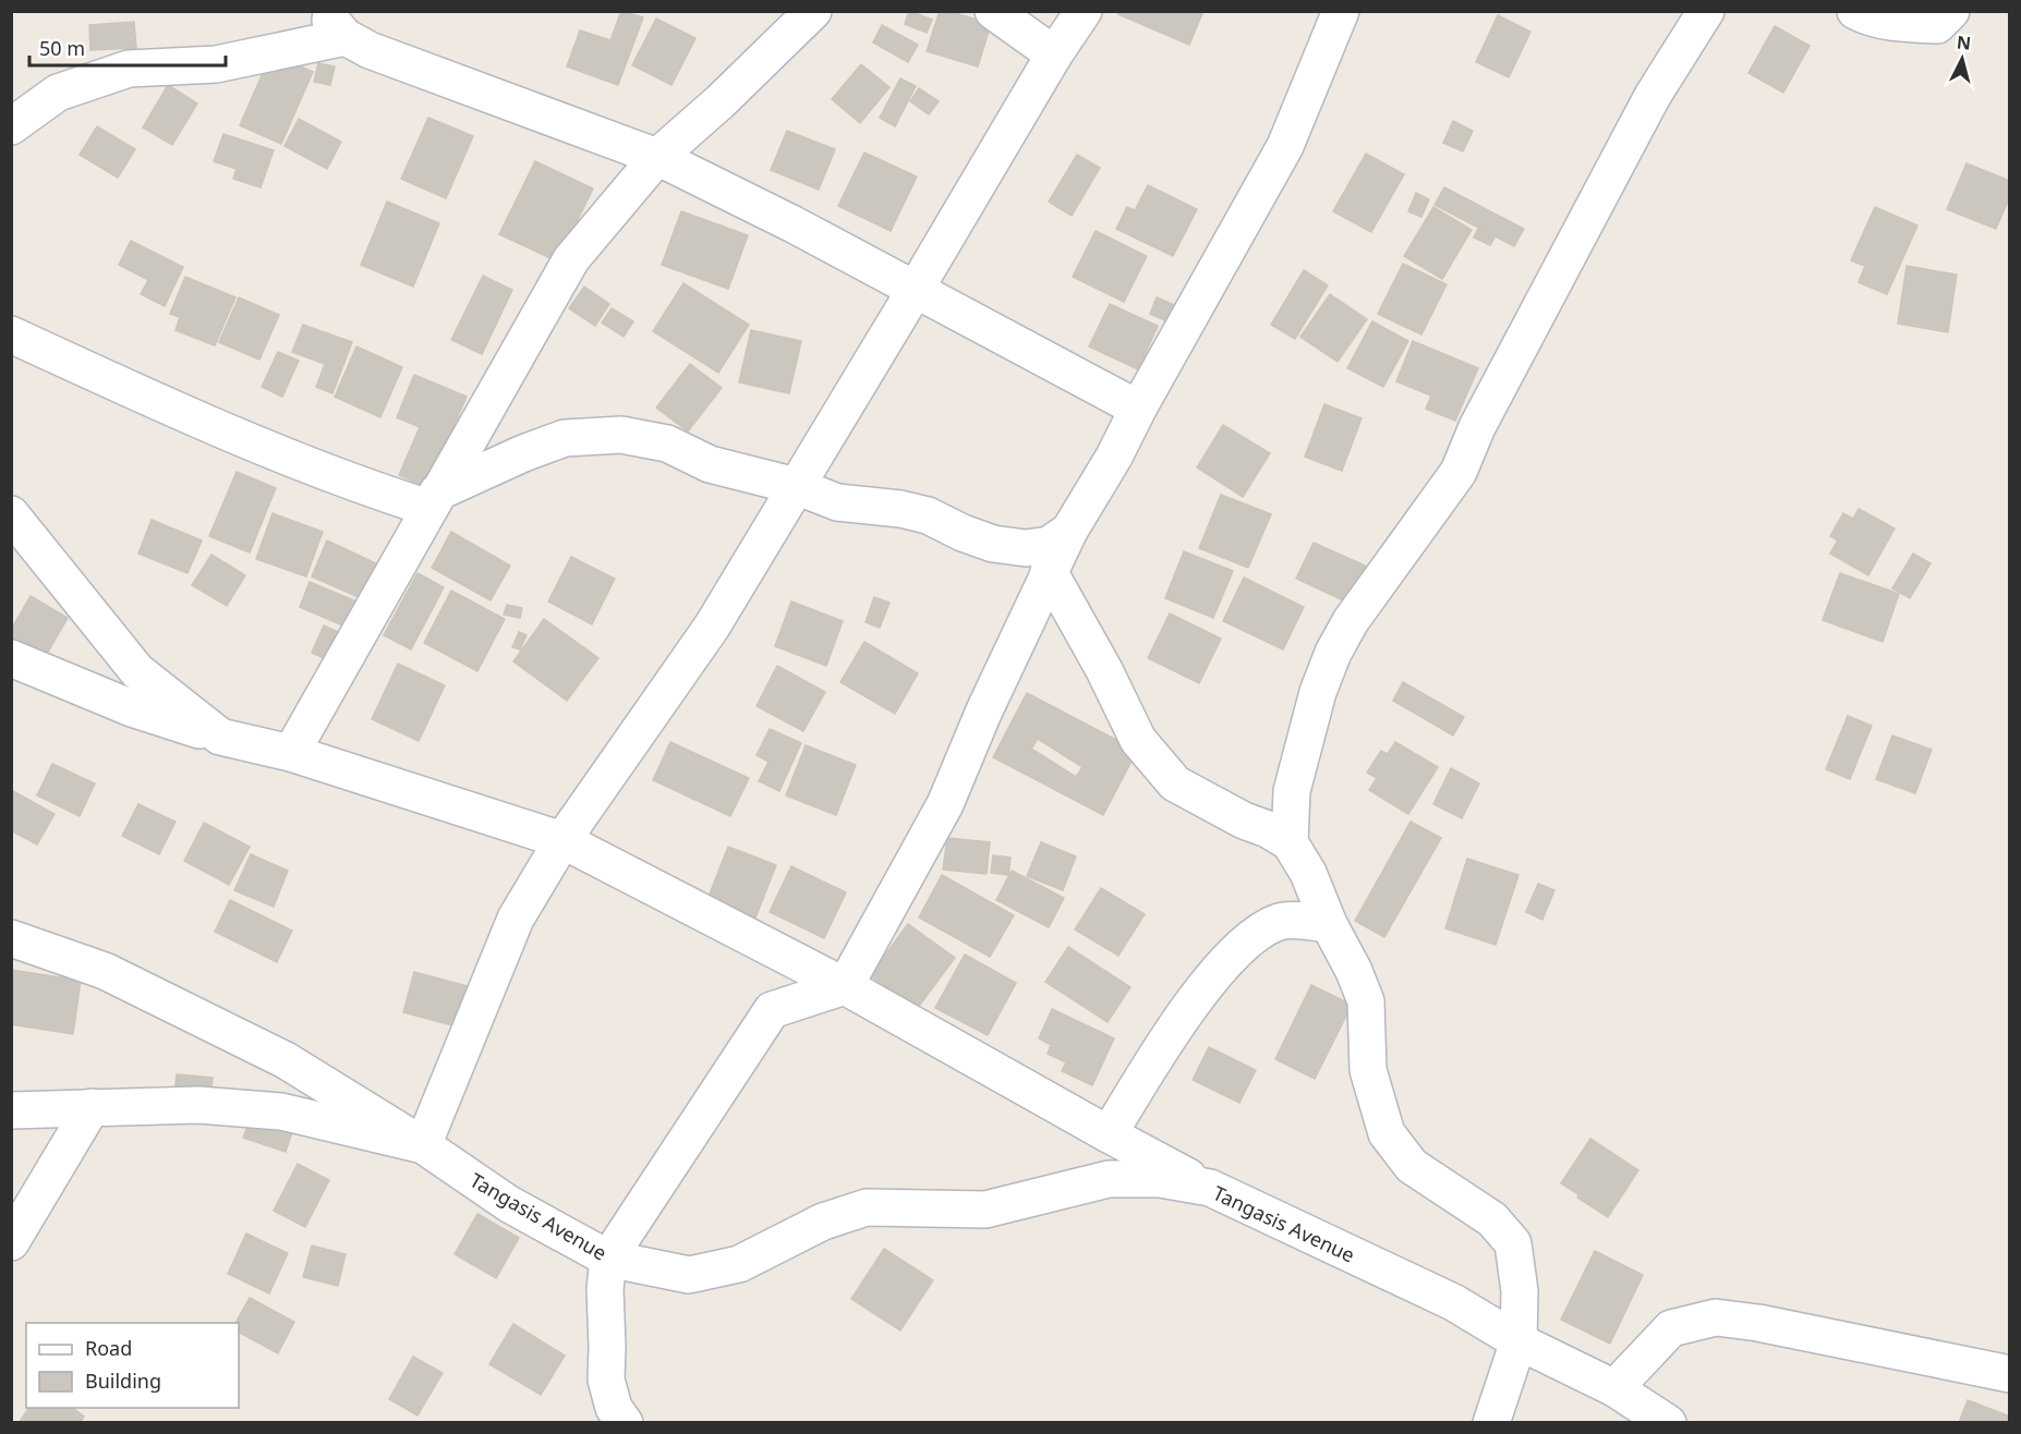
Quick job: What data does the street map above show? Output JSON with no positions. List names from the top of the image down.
{
  "streets": {
    "street": ["Tangasis Avenue"]
  },
  "legend": ["Road", "Building"],
  "scale_bar": "50 m",
  "north": "top"
}
